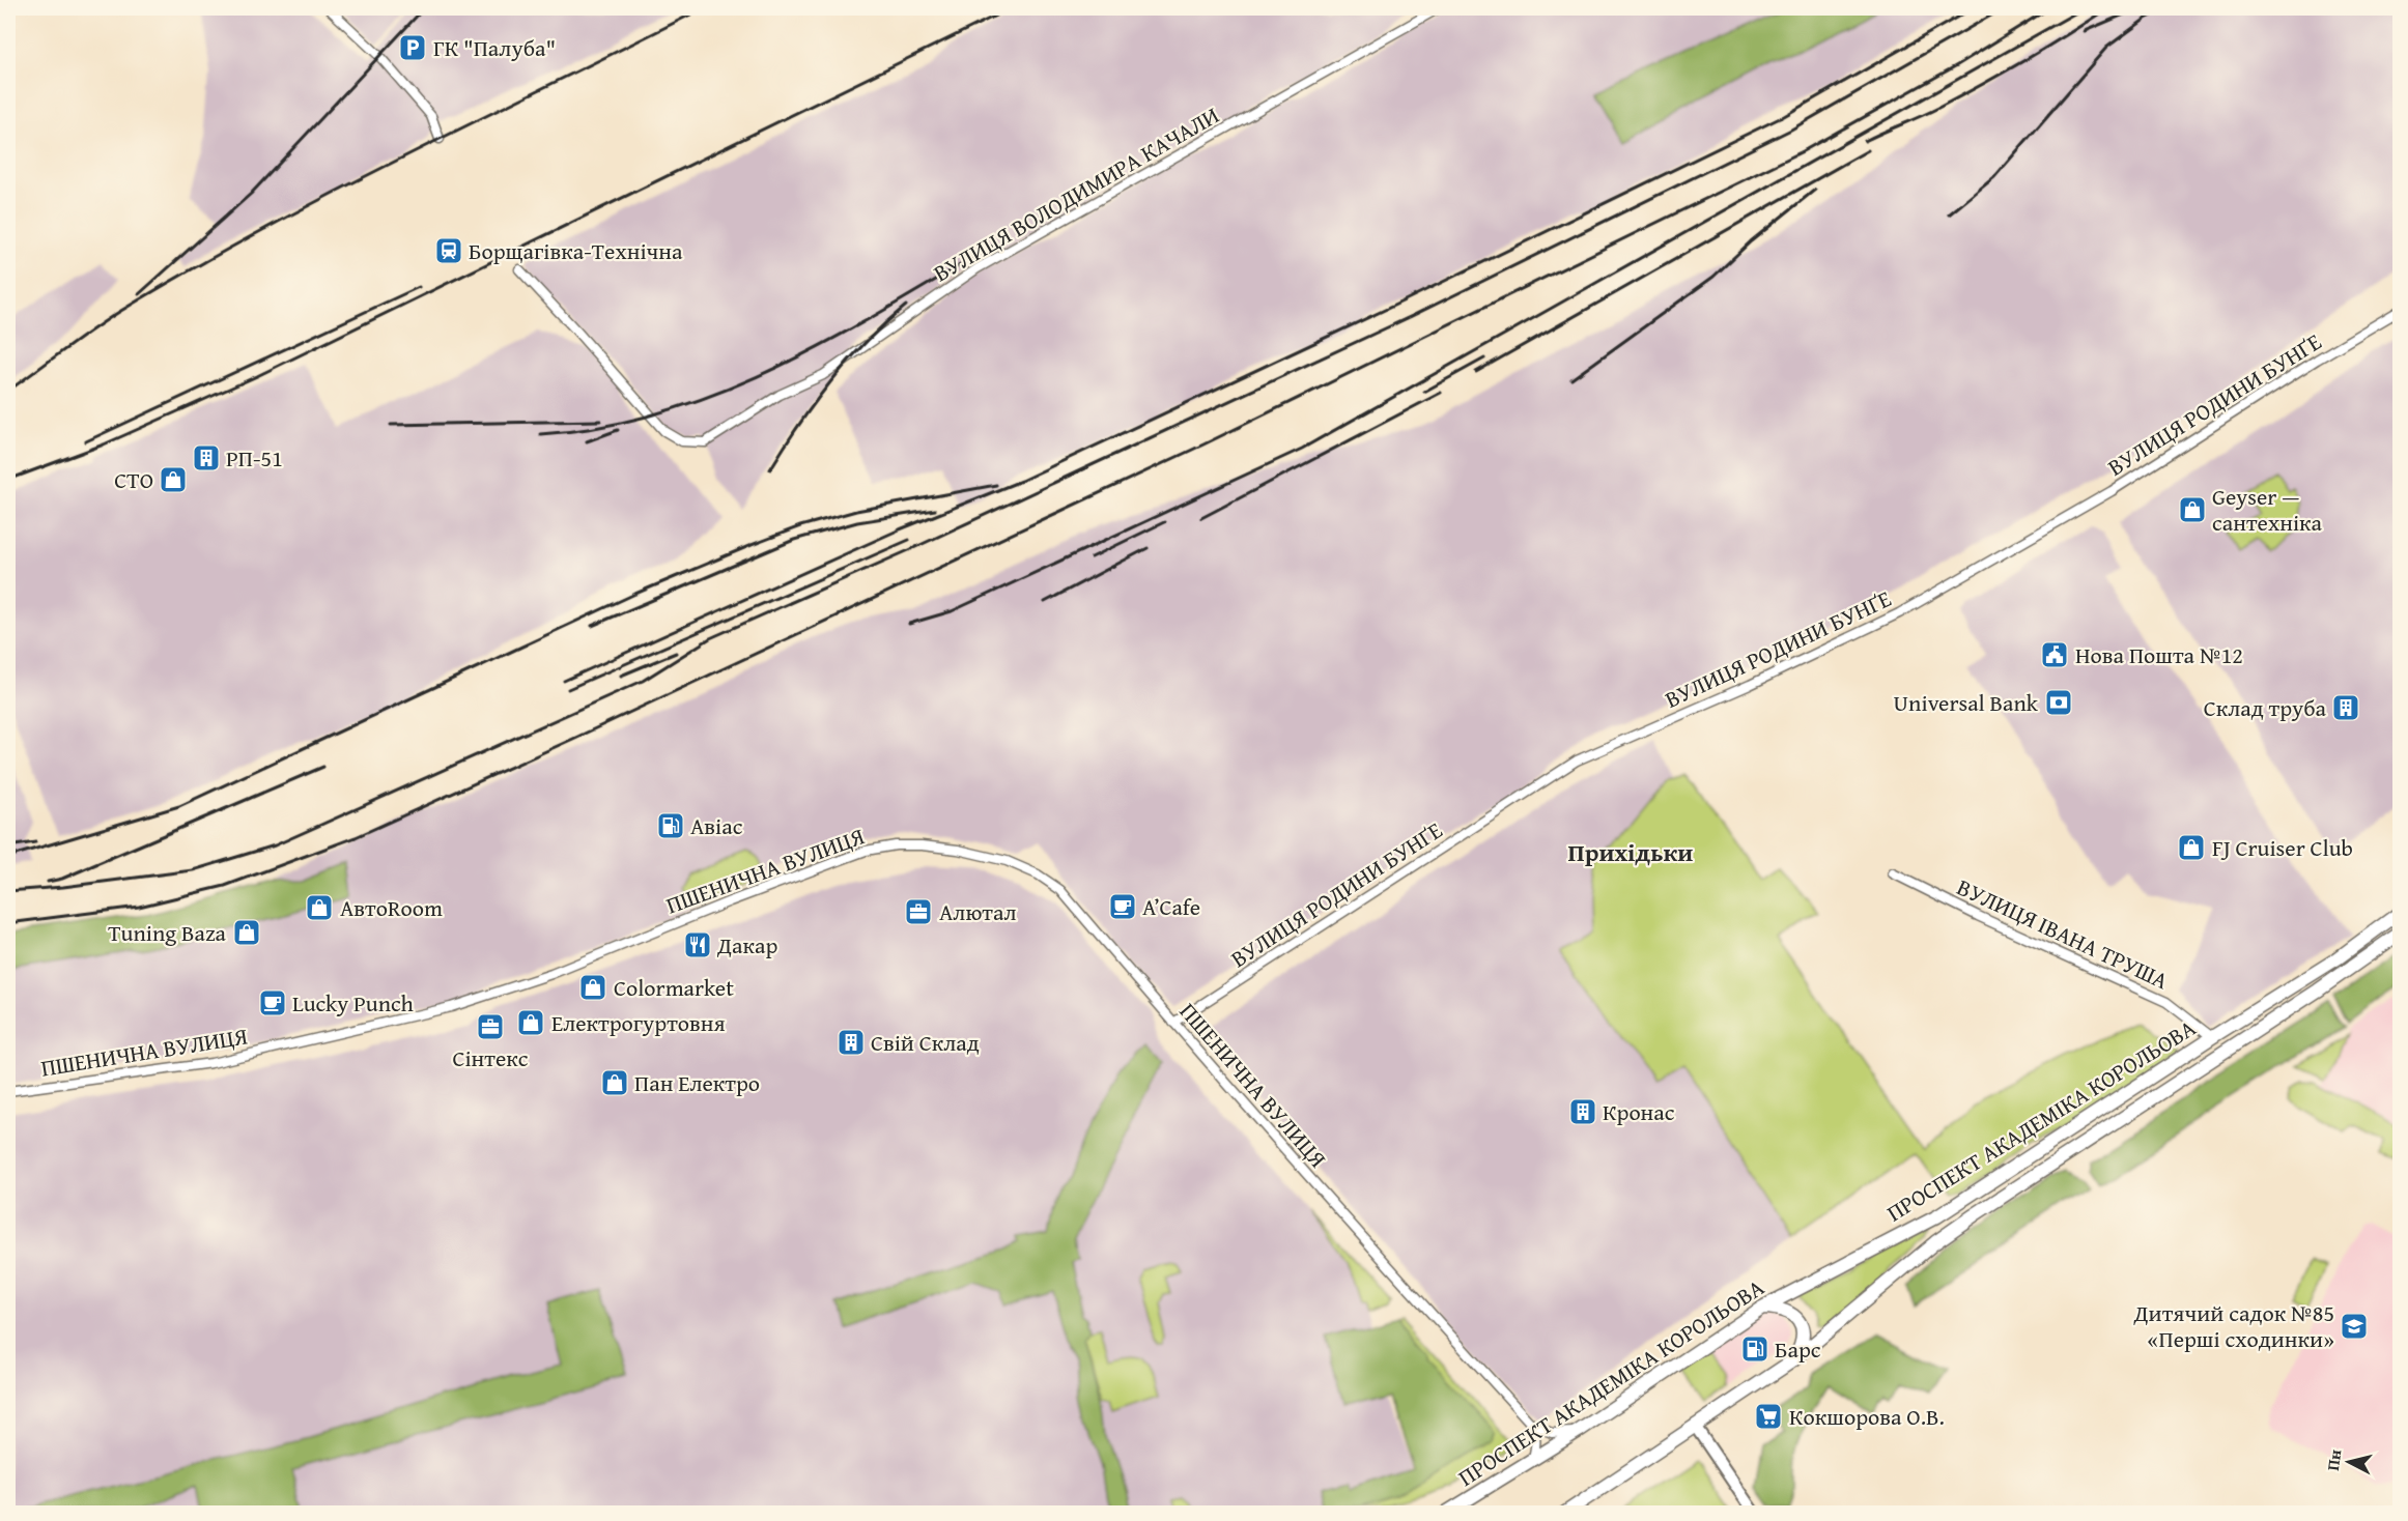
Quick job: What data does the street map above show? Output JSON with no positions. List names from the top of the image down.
{
  "streets": {
    "main road": ["ПРОСПЕКТ АКАДЕМІКА КОРОЛЬОВА"],
    "street": [
      "ВУЛИЦЯ ВОЛОДИМИРА КАЧАЛИ",
      "ВУЛИЦЯ РОДИНИ БУНҐЕ",
      "ПШЕНИЧНА ВУЛИЦЯ",
      "ВУЛИЦЯ ІВАНА ТРУША"
    ]
  },
  "crossings": [
    ["ВУЛИЦЯ РОДИНИ БУНҐЕ", "ПШЕНИЧНА ВУЛИЦЯ"],
    ["ВУЛИЦЯ ІВАНА ТРУША", "ПРОСПЕКТ АКАДЕМІКА КОРОЛЬОВА"]
  ],
  "districts": ["Прихідьки"],
  "places": {
    "parking": ["ГК \"Палуба\""],
    "station": ["Борщагівка-Технічна"],
    "building": [
      "РП-51",
      "Склад труба",
      "Свій Склад",
      "Кронас"
    ],
    "shop": [
      "СТО",
      "Geyser — сантехніка",
      "FJ Cruiser Club",
      "АвтоRoom",
      "Tuning Baza",
      "Colormarket",
      "Електрогуртовня",
      "Пан Електро"
    ],
    "public building": ["Нова Пошта №12"],
    "bank": ["Universal Bank"],
    "fuel station": ["Авіас", "Барс"],
    "cafe": ["A’Cafe", "Lucky Punch"],
    "office": ["Алютал", "Сінтекс"],
    "restaurant": ["Дакар"],
    "school or university": ["Дитячий садок №85 «Перші сходинки»"],
    "supermarket": ["Кокшорова О.В."]
  },
  "north": "left"
}
